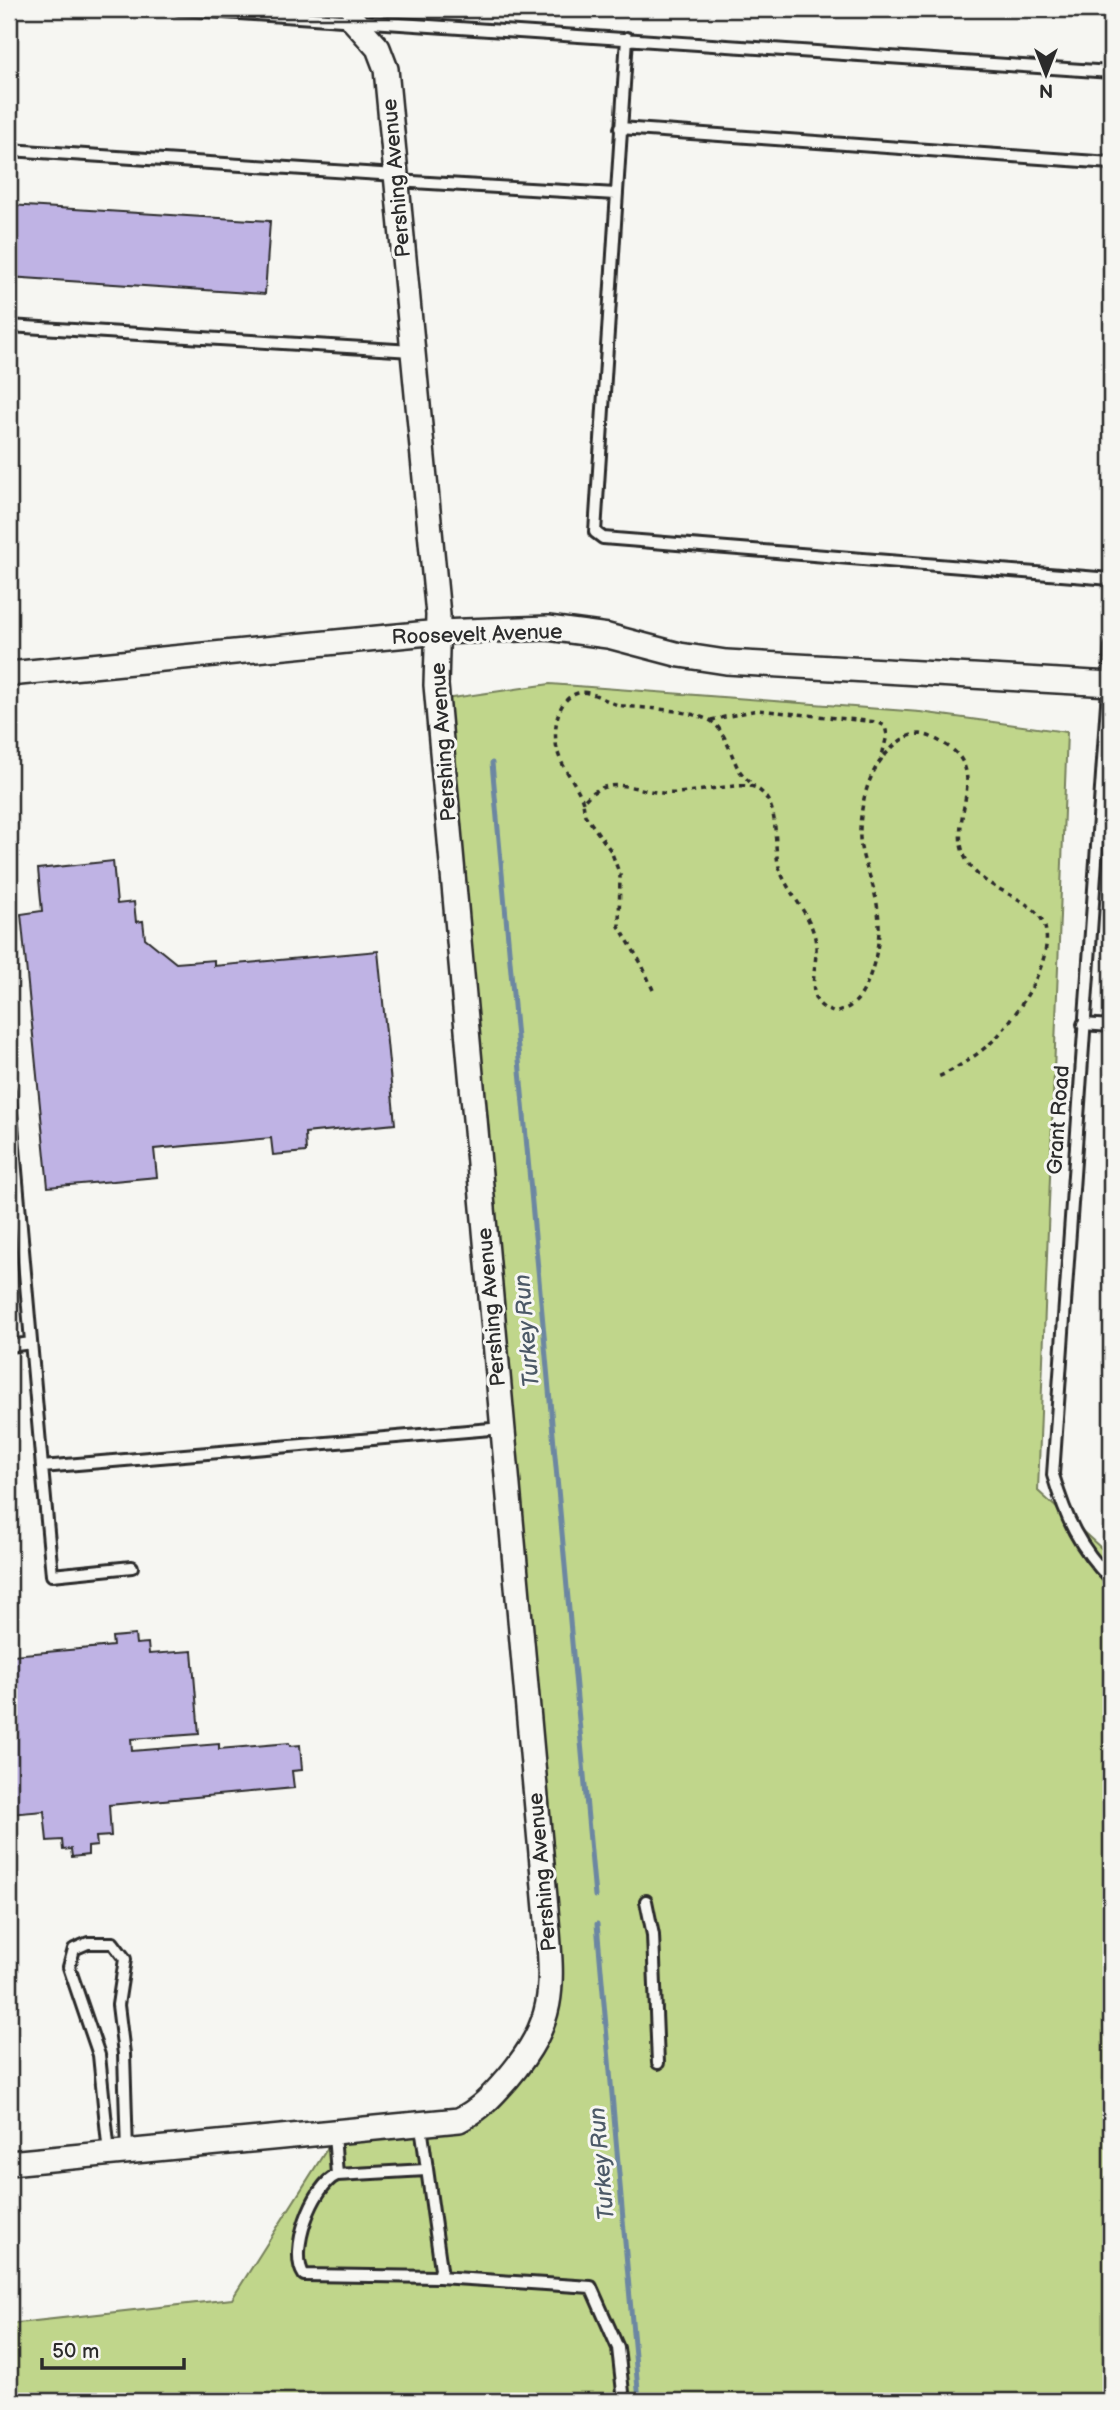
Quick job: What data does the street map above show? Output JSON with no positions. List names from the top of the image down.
{
  "streets": {
    "street": ["Pershing Avenue", "Roosevelt Avenue"],
    "lane": ["Grant Road"]
  },
  "crossings": [
    ["Pershing Avenue", "Roosevelt Avenue"],
    ["Roosevelt Avenue", "Grant Road"]
  ],
  "water": ["Turkey Run"],
  "scale_bar": "50 m",
  "north": "bottom"
}
